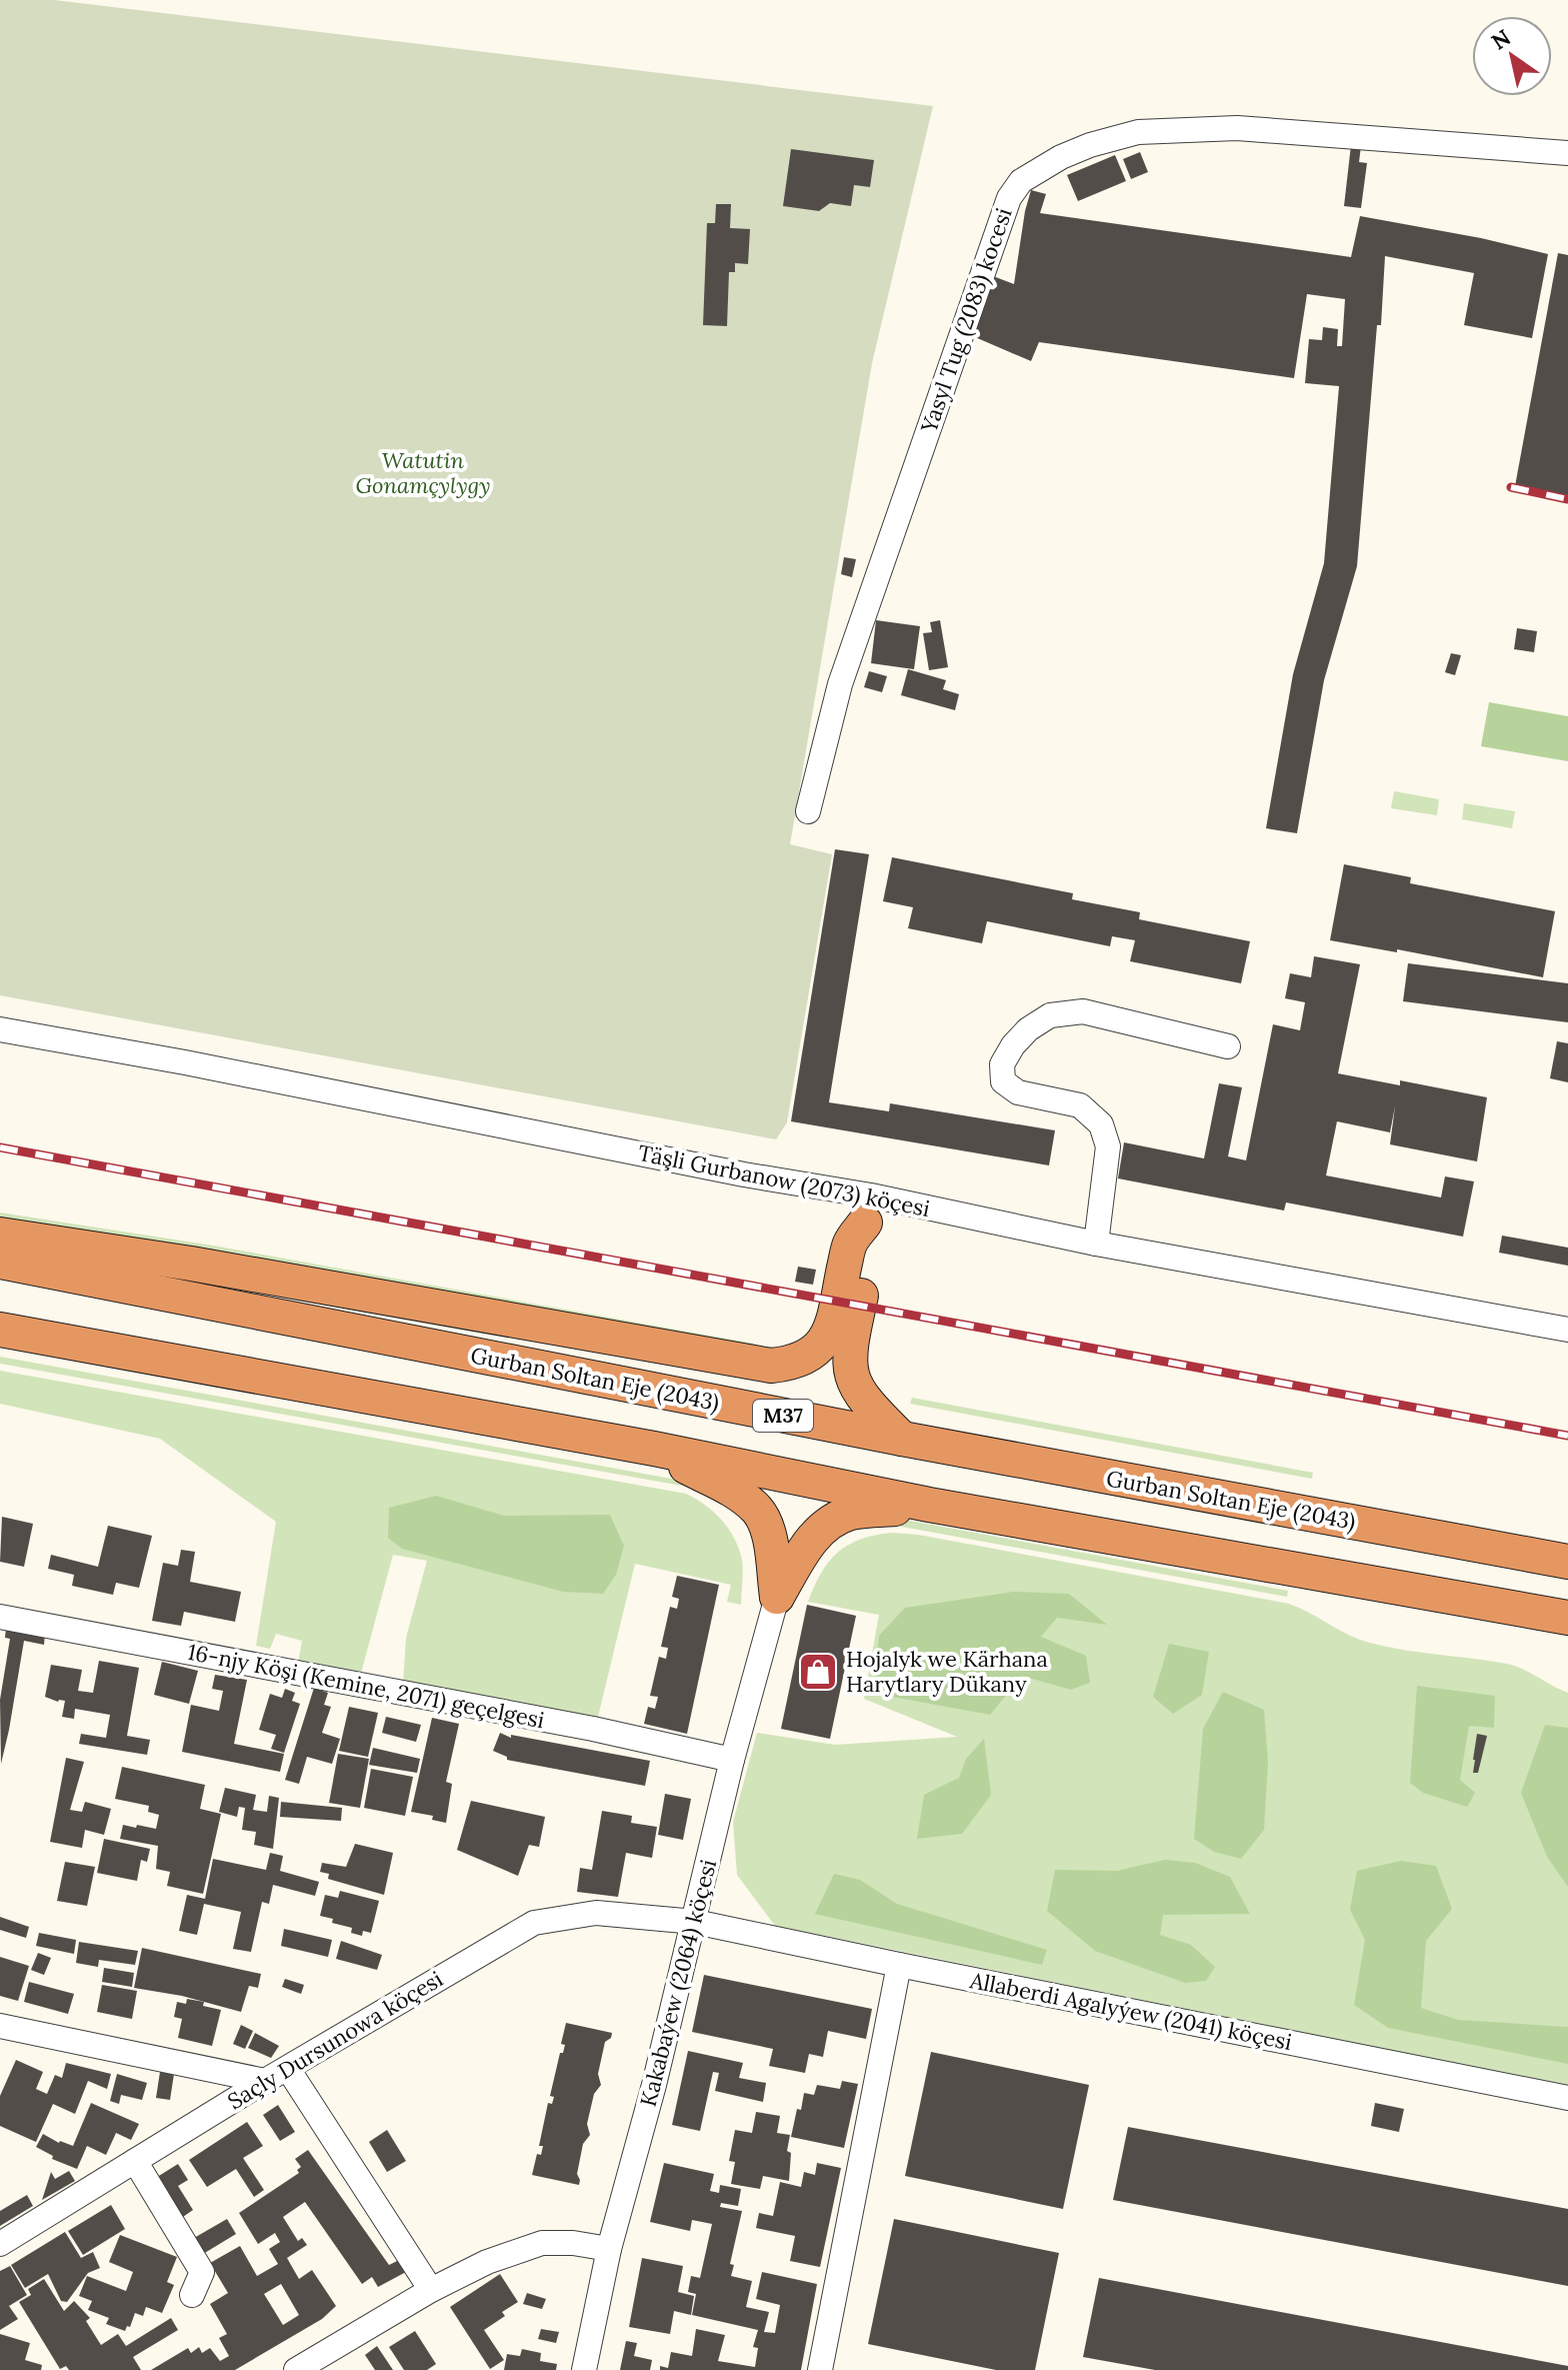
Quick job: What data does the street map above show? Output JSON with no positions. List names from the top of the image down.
{
  "streets": {
    "highway": ["Gurban Soltan Eje (2043)", "M37"],
    "street": [
      "Yasyl Tug (2083) kocesi",
      "Täşli Gurbanow (2073) köçesi",
      "16-njy Köşi (Kemine, 2071) geçelgesi",
      "Kakabaýew (2064) köçesi",
      "Allaberdi Agalyýew (2041) köçesi",
      "Saçly Dursunowa köçesi"
    ]
  },
  "crossings": [
    ["16-njy Köşi (Kemine, 2071) geçelgesi", "Kakabaýew (2064) köçesi"],
    ["Kakabaýew (2064) köçesi", "Allaberdi Agalyýew (2041) köçesi"],
    ["Kakabaýew (2064) köçesi", "Saçly Dursunowa köçesi"],
    ["Allaberdi Agalyýew (2041) köçesi", "Saçly Dursunowa köçesi"]
  ],
  "parks": ["Watutin Gonamçylygy"],
  "places": {
    "shop": ["Hojalyk we Kärhana Harytlary Dükany"]
  },
  "north": "top left"
}
